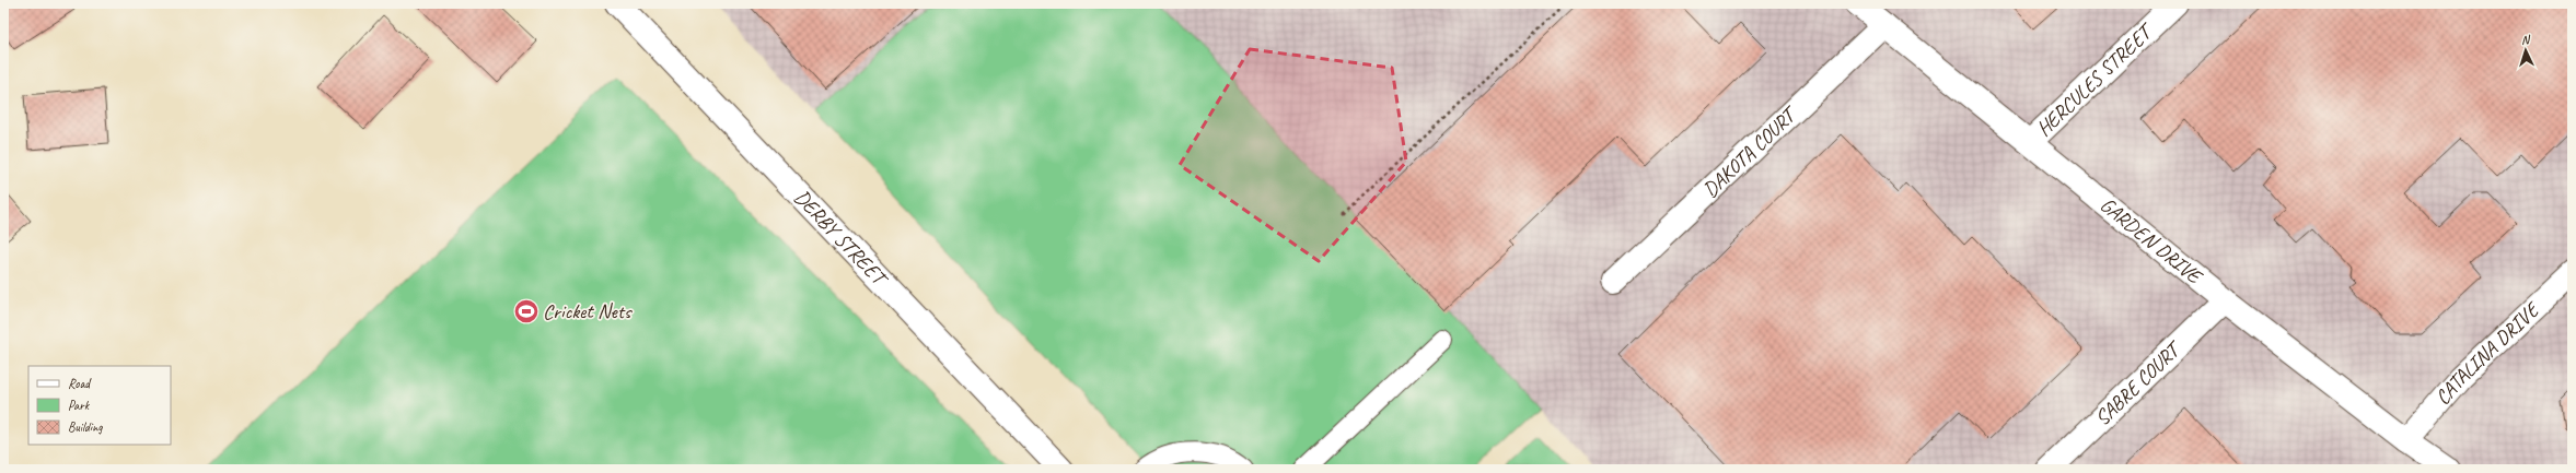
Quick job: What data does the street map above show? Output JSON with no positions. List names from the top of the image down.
{
  "streets": {
    "street": [
      "HERCULES STREET",
      "DAKOTA COURT",
      "DERBY STREET",
      "GARDEN DRIVE",
      "CATALINA DRIVE",
      "SABRE COURT"
    ]
  },
  "crossings": [
    ["HERCULES STREET", "GARDEN DRIVE"],
    ["DAKOTA COURT", "GARDEN DRIVE"],
    ["GARDEN DRIVE", "CATALINA DRIVE"],
    ["GARDEN DRIVE", "SABRE COURT"]
  ],
  "places": {
    "sports": ["Cricket Nets"]
  },
  "legend": ["Road", "Park", "Building"],
  "north": "top"
}
